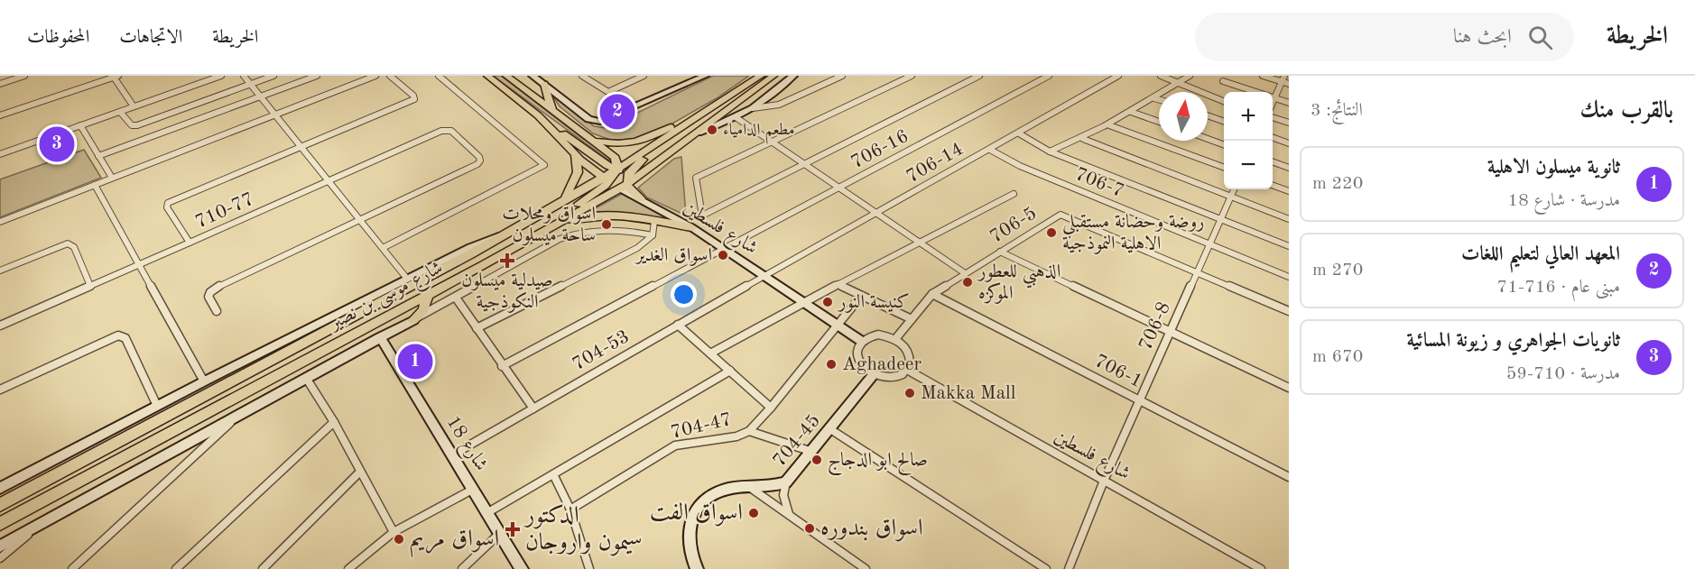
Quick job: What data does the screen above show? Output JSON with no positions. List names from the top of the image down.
{
  "streets": {
    "main road": ["شارع موسى بن نصير"],
    "street": [
      "706-16",
      "706-14",
      "706-7",
      "710-77",
      "706-5",
      "شارع فلسطين",
      "706-8",
      "704-53",
      "706-1",
      "704-47",
      "704-45",
      "شارع 18"
    ]
  },
  "crossings": [
    ["706-16", "شارع فلسطين"],
    ["706-14", "706-7"],
    ["706-14", "شارع فلسطين"],
    ["706-14", "704-53"],
    ["706-7", "706-8"],
    ["706-5", "شارع فلسطين"],
    ["706-5", "706-8"],
    ["706-5", "706-1"],
    ["706-5", "704-45"],
    ["شارع فلسطين", "706-8"],
    ["شارع فلسطين", "704-53"],
    ["شارع فلسطين", "704-47"],
    ["شارع فلسطين", "704-45"],
    ["706-8", "706-1"],
    ["704-53", "شارع 18"]
  ],
  "places": {
    "other": [
      "مطعم الدامياء",
      "اسواق ومحلات ساحة ميسلون",
      "روضة وحضانة مستقبلي الاهلية النموذجية",
      "اسواق الغدير",
      "الذهبي للعطور الموكزه",
      "كنيسة النور",
      "Aghadeer",
      "Makka Mall",
      "صالح ابو الدجاج",
      "اسواق الفت",
      "اسواق بندوره",
      "اسواق مريم"
    ],
    "health": ["صيدلية ميسلون النكوذجية", "الدكتور سيمون واروجان"]
  },
  "north": "top",
  "page": {
    "header": "الخريطة",
    "search": "ابحث هنا",
    "nav": ["الخريطة", "الاتجاهات", "المحفوظات"],
    "heading": ["بالقرب منك", "النتائج: 3"],
    "map_buttons": ["+", "−"],
    "pins": ["2", "3", "1"],
    "list": [
      {
        "mark": "1",
        "name": "ثانوية ميسلون الاهلية",
        "note": "مدرسة · شارع 18",
        "value": "220 m"
      },
      {
        "mark": "2",
        "name": "المعهد العالي لتعليم اللغات",
        "note": "مبنى عام · 716-71",
        "value": "270 m"
      },
      {
        "mark": "3",
        "name": "ثانويات الجواهري و زيونة المسائية",
        "note": "مدرسة · 710-59",
        "value": "670 m"
      }
    ]
  }
}
